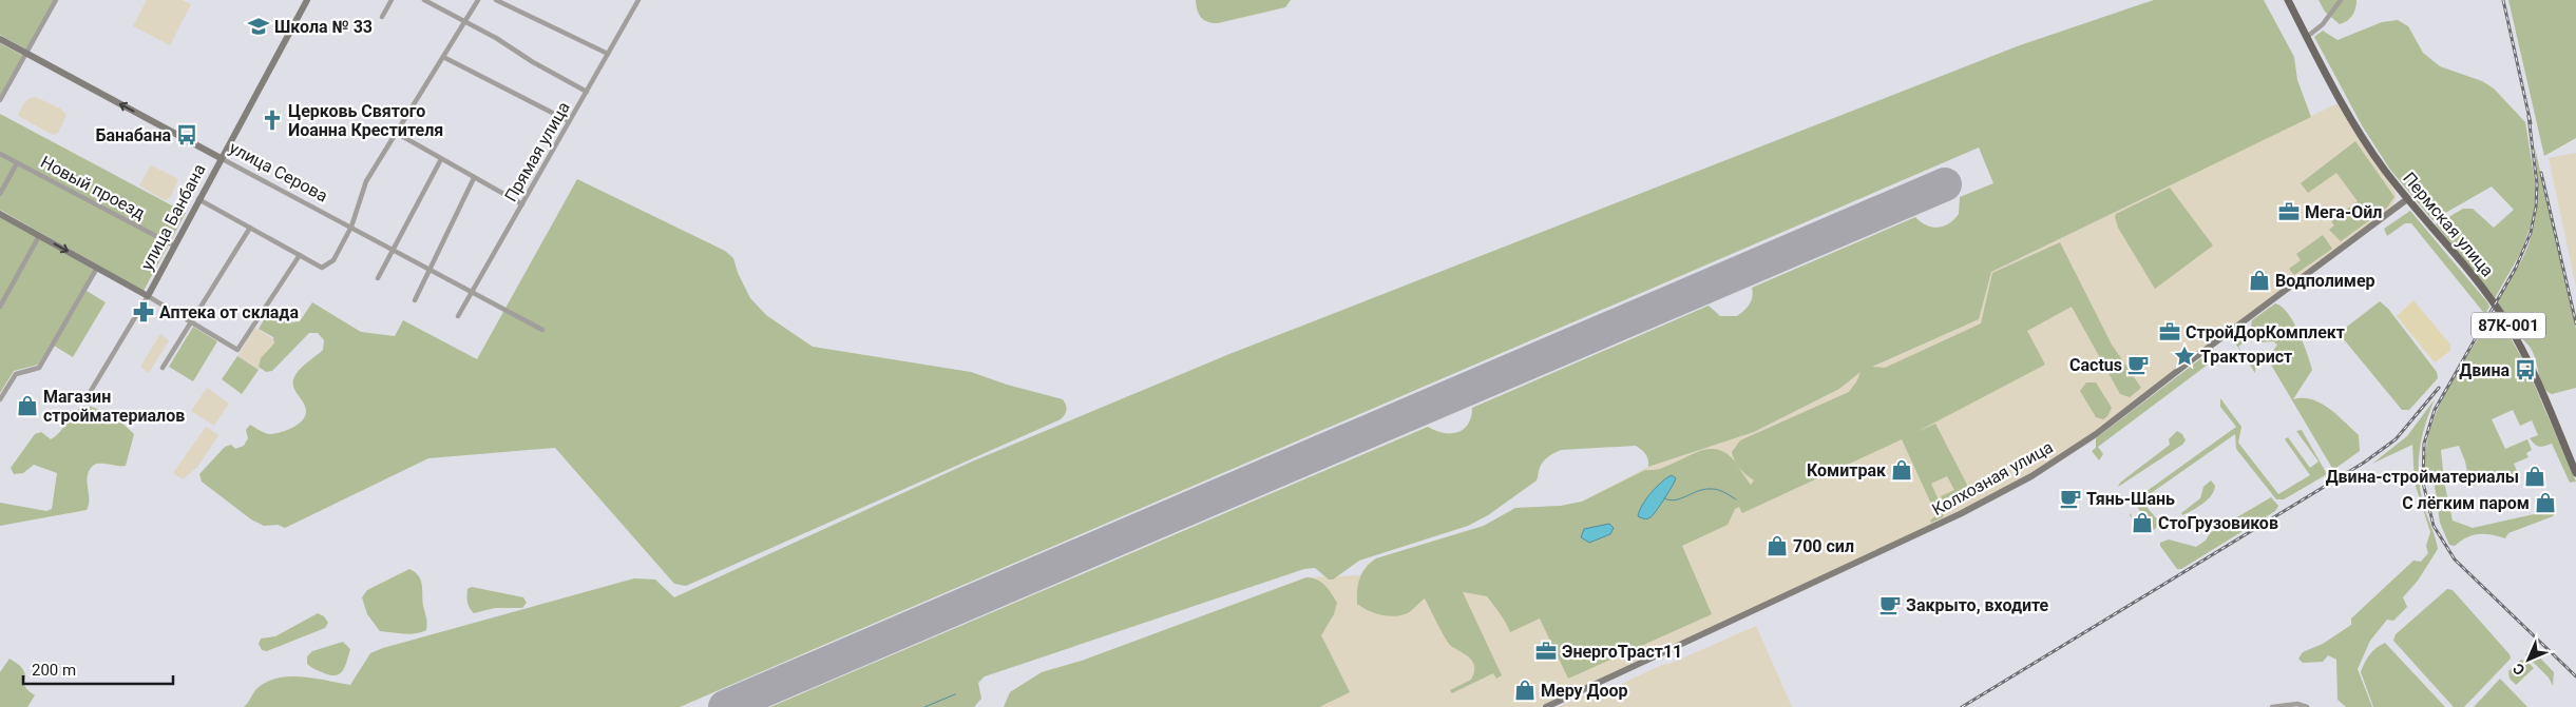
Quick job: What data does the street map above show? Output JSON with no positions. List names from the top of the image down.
{
  "streets": {
    "main road": ["Пермская улица", "87К-001"],
    "street": [
      "Прямая улица",
      "улица Серова",
      "Новый проезд",
      "улица Банбана",
      "Колхозная улица"
    ]
  },
  "crossings": [
    ["Прямая улица", "улица Серова"],
    ["улица Серова", "улица Банбана"],
    ["Новый проезд", "улица Банбана"],
    ["Пермская улица", "Колхозная улица"]
  ],
  "one_way": ["улица Серова"],
  "places": {
    "school or university": ["Школа № 33"],
    "church": ["Церковь Святого Иоанна Крестителя"],
    "bus stop": ["Банабана", "Двина"],
    "office": ["Мега-Ойл", "СтройДорКомплект", "ЭнергоТраст11"],
    "shop": [
      "Водполимер",
      "Магазин стройматериалов",
      "Комитрак",
      "Двина-стройматериалы",
      "С лёгким паром",
      "СтоГрузовиков",
      "700 сил",
      "Меру Доор"
    ],
    "pharmacy": ["Аптека от склада"],
    "place": ["Тракторист"],
    "cafe": ["Cactus", "Тянь-Шань", "Закрыто, входите"]
  },
  "scale_bar": "200 m",
  "north": "bottom left"
}
